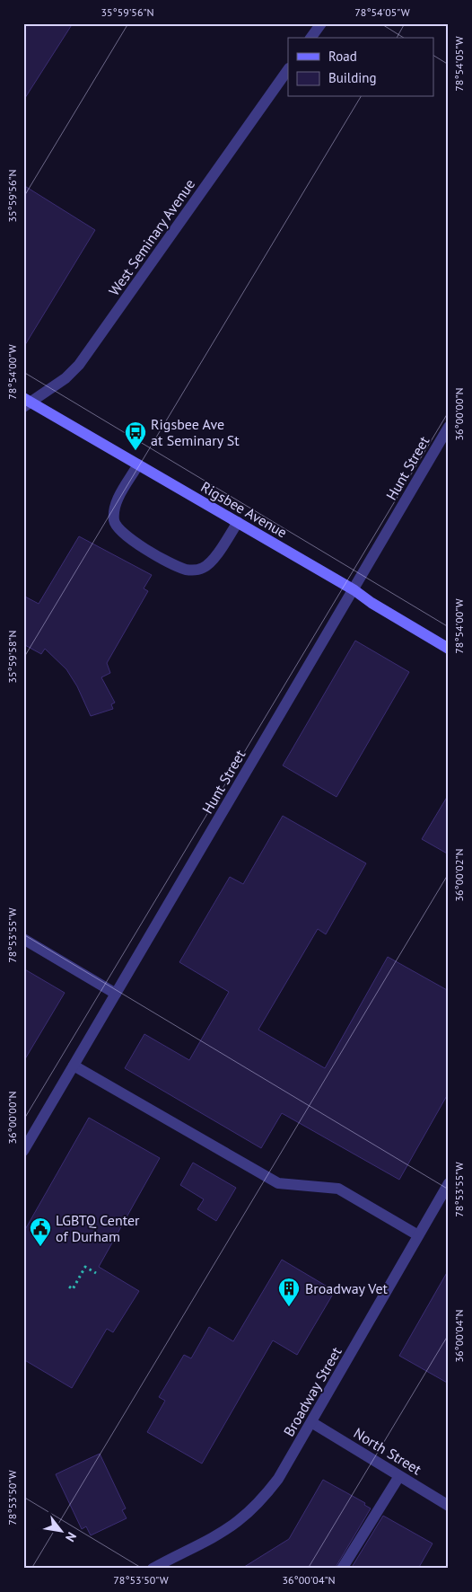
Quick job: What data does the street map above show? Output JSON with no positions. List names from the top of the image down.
{
  "streets": {
    "street": [
      "West Seminary Avenue",
      "Hunt Street",
      "Rigsbee Avenue",
      "Broadway Street",
      "North Street"
    ]
  },
  "crossings": [
    ["West Seminary Avenue", "Rigsbee Avenue"],
    ["Hunt Street", "Rigsbee Avenue"],
    ["Broadway Street", "North Street"]
  ],
  "places": {
    "bus stop": ["Rigsbee Ave at Seminary St"],
    "public building": ["LGBTQ Center of Durham"],
    "building": ["Broadway Vet"]
  },
  "legend": ["Road", "Building"],
  "north": "bottom right",
  "coordinates": [
    "35°59'56\"N",
    "78°54'05\"W",
    "78°54'00\"W",
    "36°00'00\"N",
    "35°59'58\"N",
    "36°00'02\"N",
    "78°53'55\"W",
    "36°00'04\"N",
    "78°53'50\"W"
  ]
}
